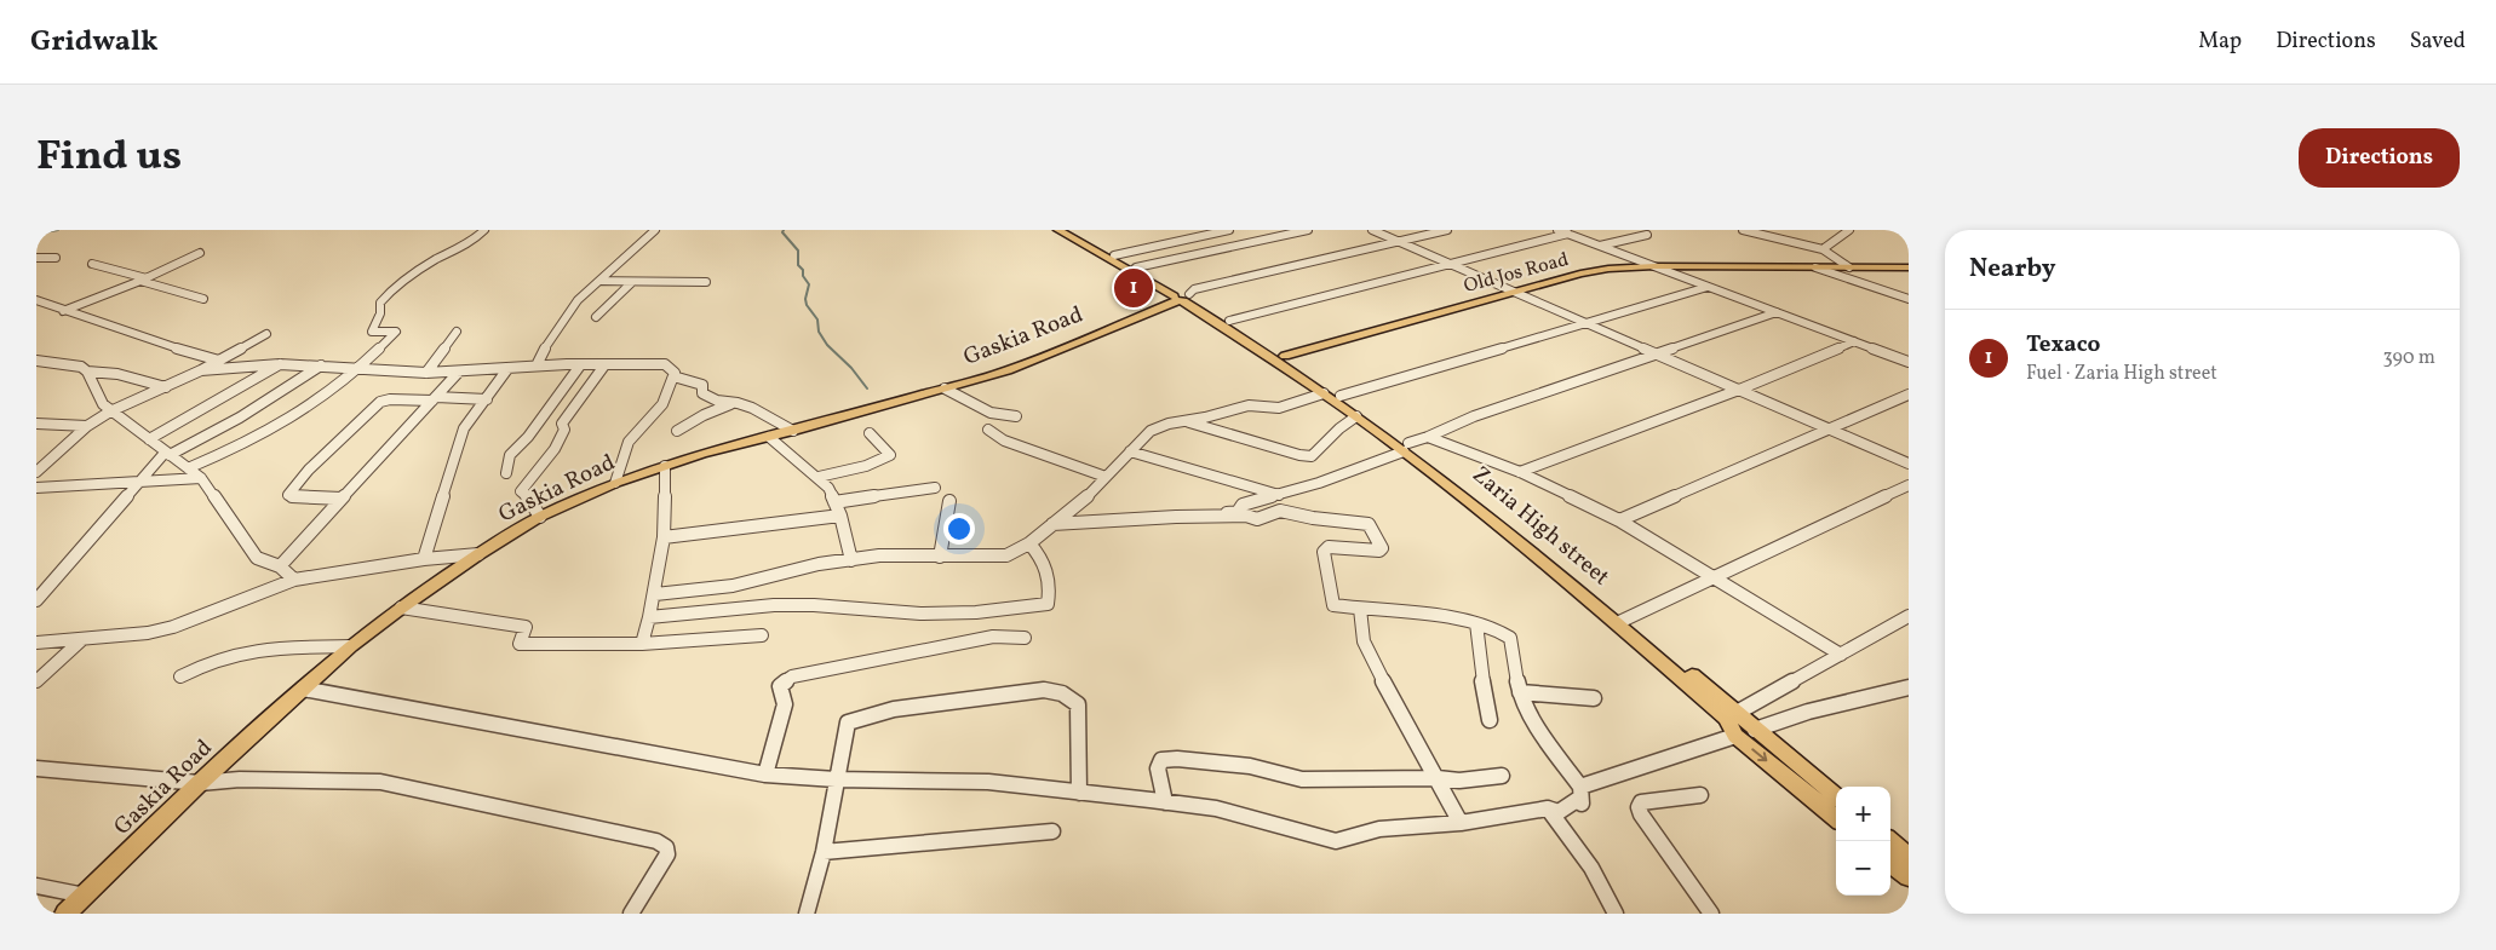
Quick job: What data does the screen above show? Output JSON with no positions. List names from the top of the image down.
{
  "streets": {
    "main road": ["Old Jos Road", "Gaskia Road", "Zaria High street"]
  },
  "crossings": [
    ["Old Jos Road", "Zaria High street"],
    ["Gaskia Road", "Zaria High street"]
  ],
  "page": {
    "header": "Gridwalk",
    "nav": ["Map", "Directions", "Saved"],
    "title": "Find us",
    "buttons": "Directions",
    "heading": "Nearby",
    "pins": "1",
    "list": [
      {
        "mark": "1",
        "name": "Texaco",
        "note": "Fuel · Zaria High street",
        "value": "390 m"
      }
    ],
    "map_buttons": ["+", "−"]
  }
}
